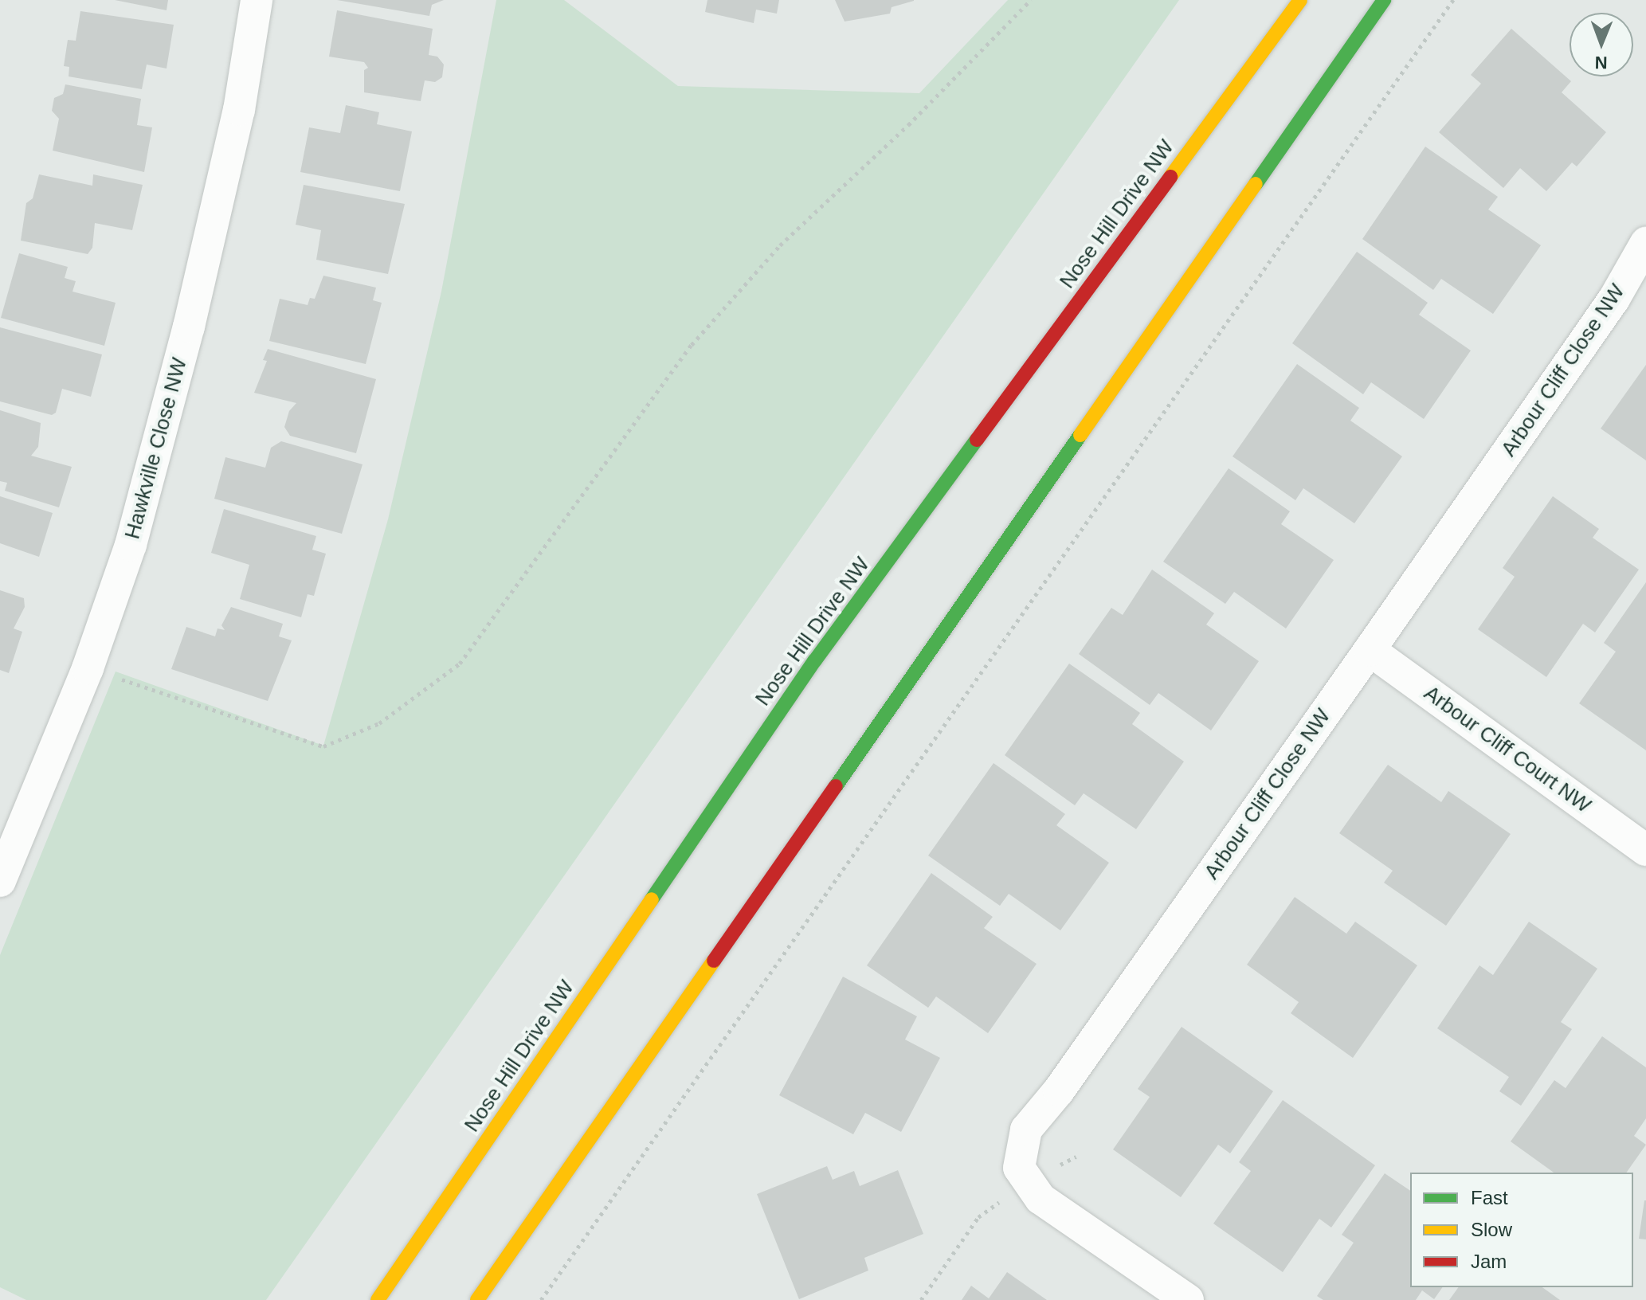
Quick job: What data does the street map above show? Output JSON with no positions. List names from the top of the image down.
{
  "streets": {
    "main road": ["Nose Hill Drive NW"],
    "street": ["Arbour Cliff Close NW", "Hawkville Close NW", "Arbour Cliff Court NW"]
  },
  "crossings": [
    ["Arbour Cliff Close NW", "Arbour Cliff Court NW"]
  ],
  "legend": ["Fast", "Slow", "Jam"],
  "north": "bottom"
}
